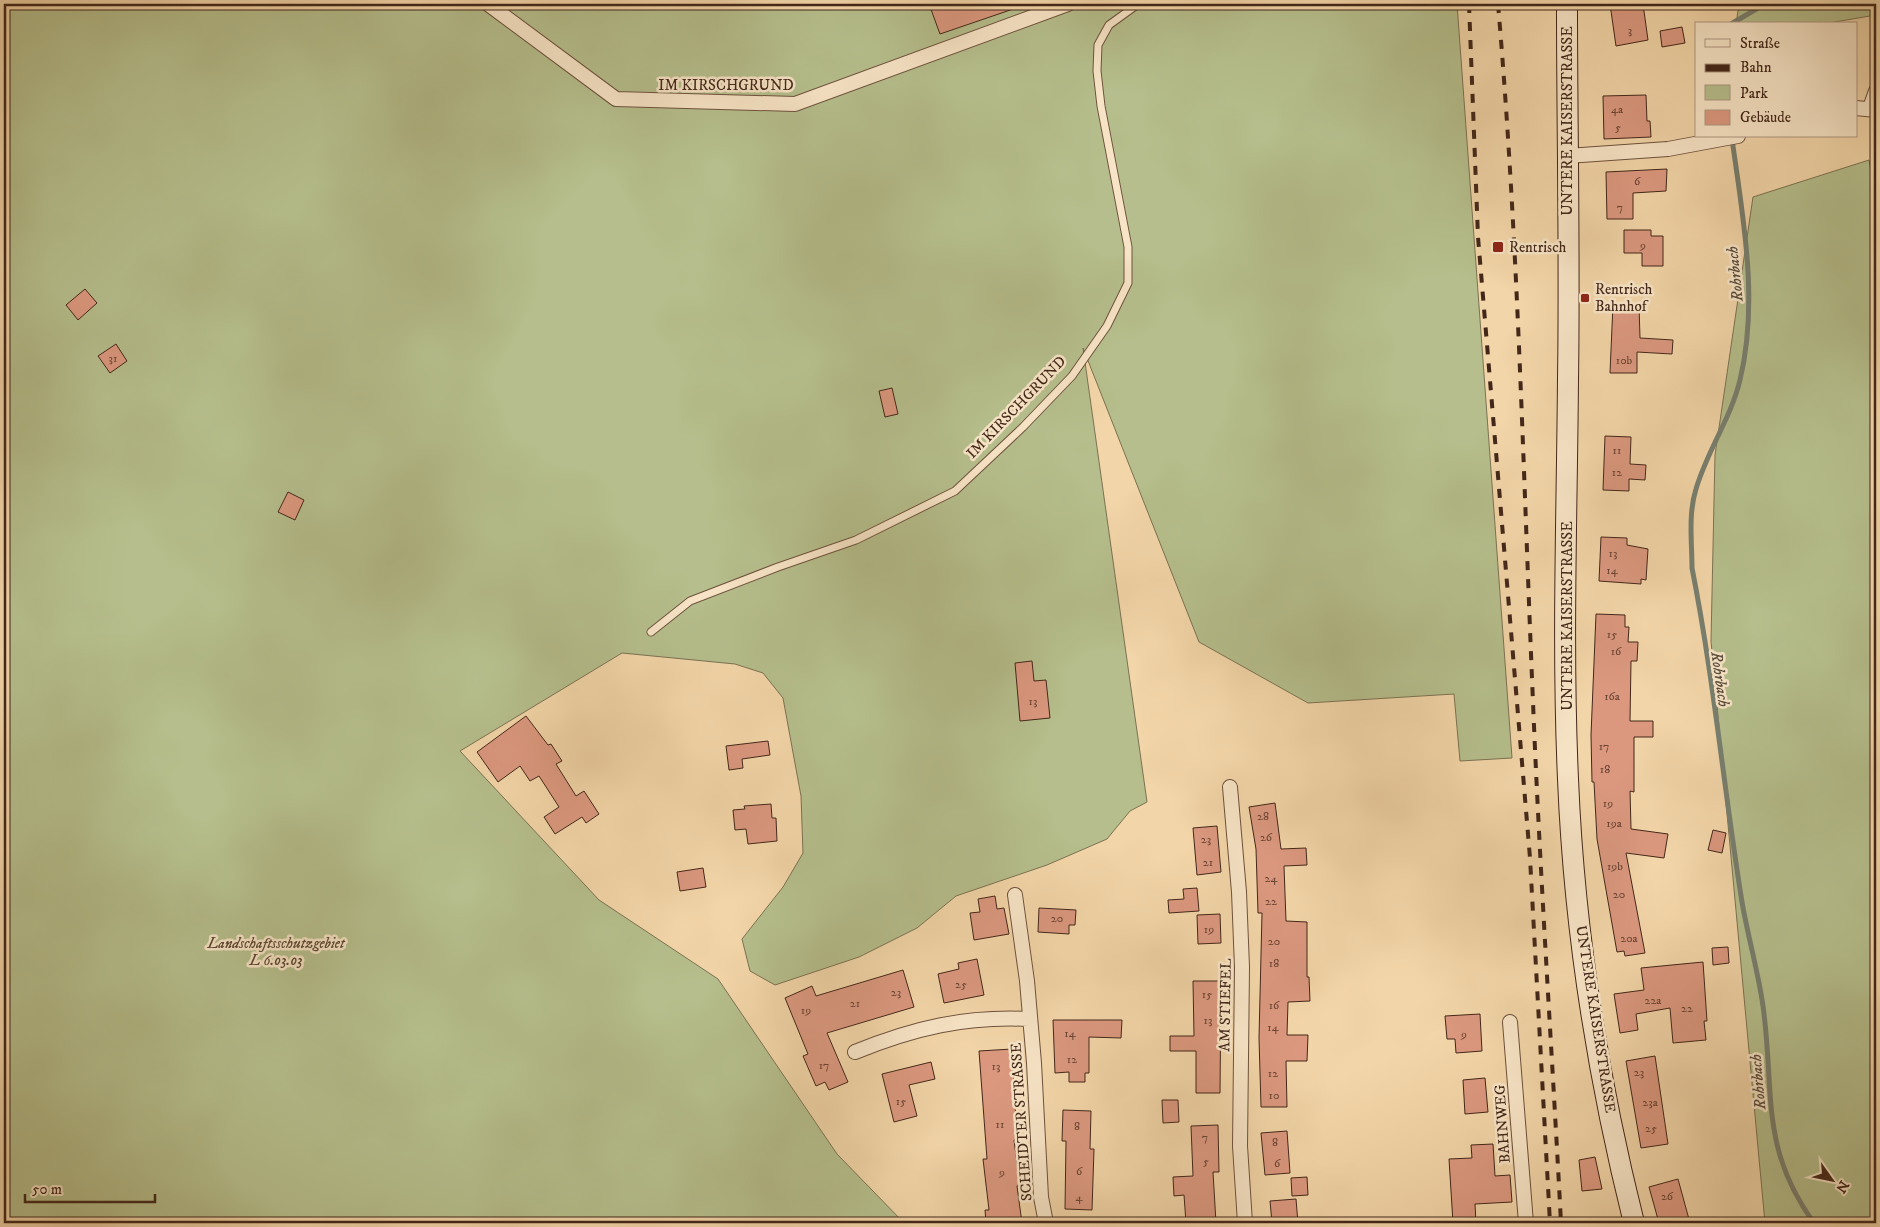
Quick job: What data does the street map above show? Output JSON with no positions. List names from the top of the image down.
{
  "streets": {
    "main road": ["UNTERE KAISERSTRASSE"],
    "street": [
      "IM KIRSCHGRUND",
      "AM STIEFEL",
      "SCHEIDTER STRASSE",
      "BAHNWEG"
    ]
  },
  "water": ["Rohrbach"],
  "parks": ["Landschaftsschutzgebiet L 6.03.03"],
  "places": {
    "transit": ["Rentrisch", "Rentrisch Bahnhof"]
  },
  "house_numbers": [
    "3",
    "4a",
    "5",
    "6",
    "7",
    "9",
    "31",
    "10b",
    "11",
    "12",
    "13",
    "14",
    "15",
    "16",
    "16a",
    "13",
    "17",
    "18",
    "19",
    "28",
    "19a",
    "26",
    "23",
    "21",
    "19b",
    "24",
    "20",
    "22",
    "20",
    "19",
    "20a",
    "20",
    "18",
    "25",
    "23",
    "15",
    "22a",
    "21",
    "16",
    "22",
    "19",
    "13",
    "14",
    "14",
    "9",
    "12",
    "17",
    "13",
    "23",
    "12",
    "10",
    "15",
    "23a",
    "11",
    "8",
    "25",
    "7",
    "8",
    "5",
    "6",
    "6",
    "9",
    "26",
    "4"
  ],
  "legend": [
    "Straße",
    "Bahn",
    "Park",
    "Gebäude"
  ],
  "scale_bar": "50 m",
  "north": "bottom right"
}
